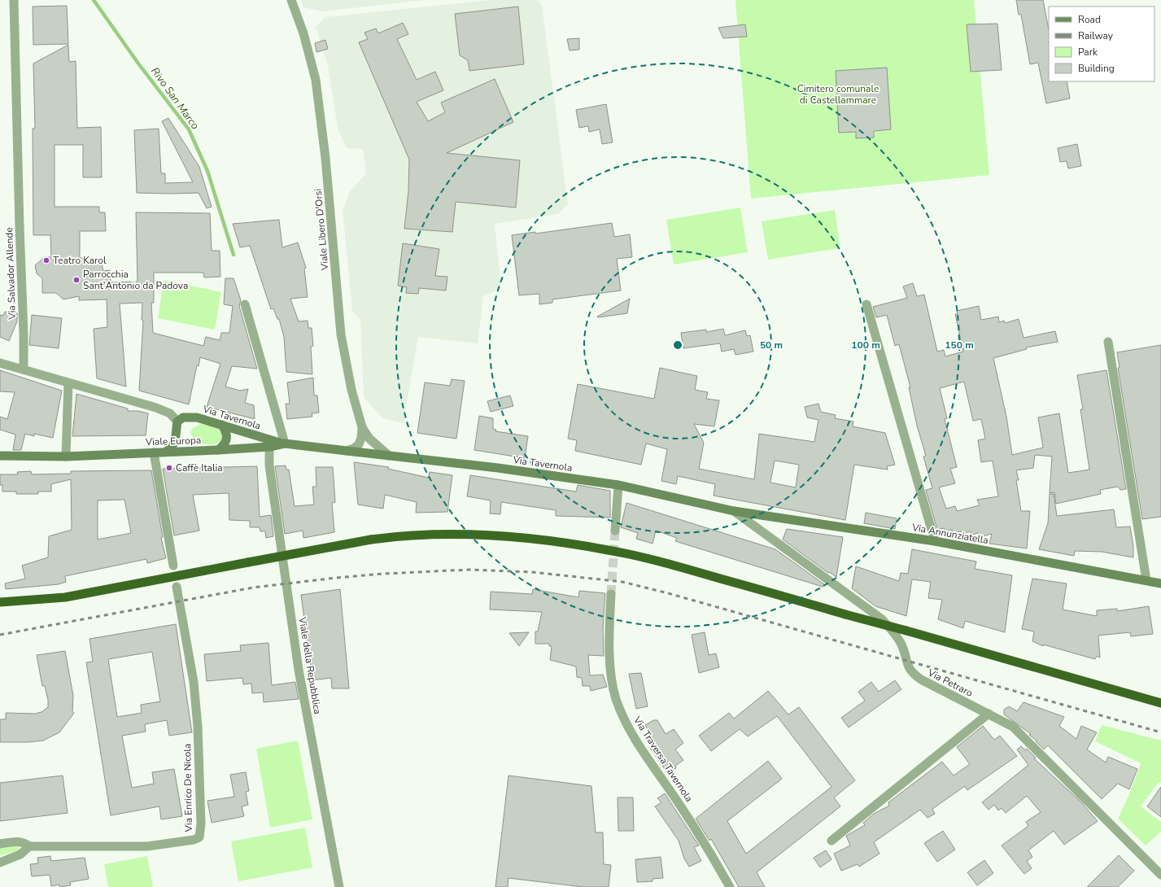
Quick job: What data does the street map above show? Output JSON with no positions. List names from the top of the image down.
{
  "streets": {
    "main road": ["Via Tavernola", "Viale Europa", "Via Annunziatella"],
    "street": [
      "Viale Libero D'Orsi",
      "Via Salvador Allende",
      "Viale della Repubblica",
      "Via Petraro",
      "Via Traversa Tavernola",
      "Via Enrico De Nicola"
    ]
  },
  "crossings": [
    ["Viale Libero D'Orsi", "Via Tavernola"],
    ["Viale Libero D'Orsi", "Viale Europa"],
    ["Via Tavernola", "Viale Europa"],
    ["Via Tavernola", "Via Annunziatella"],
    ["Via Tavernola", "Via Petraro"],
    ["Viale Europa", "Viale della Repubblica"],
    ["Via Annunziatella", "Via Petraro"]
  ],
  "water": ["Rivo San Marco"],
  "parks": ["Cimitero comunale di Castellammare"],
  "places": ["Teatro Karol", "Parrocchia Sant'Antonio da Padova", "Caffè Italia"],
  "legend": [
    "Road",
    "Railway",
    "Park",
    "Building"
  ],
  "rings": ["50 m", "100 m", "150 m"]
}
